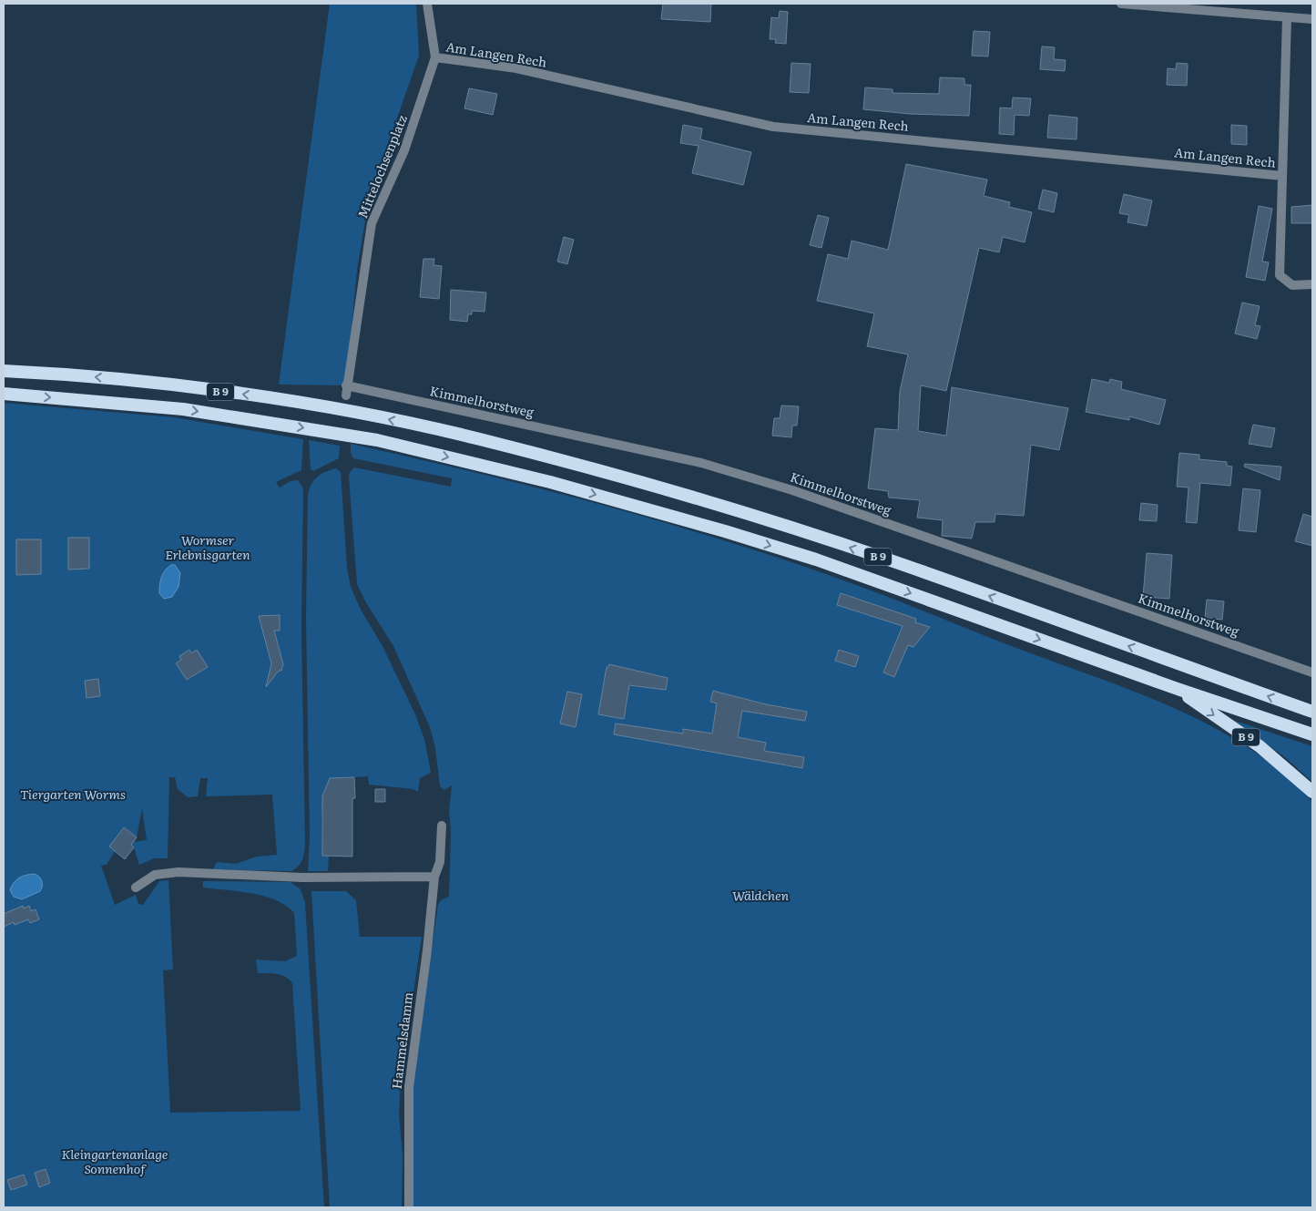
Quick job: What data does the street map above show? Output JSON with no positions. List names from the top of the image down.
{
  "streets": {
    "highway": ["B 9"],
    "street": [
      "Am Langen Rech",
      "Mittelochsenplatz",
      "Kimmelhorstweg",
      "Hammelsdamm"
    ]
  },
  "crossings": [
    ["Am Langen Rech", "Mittelochsenplatz"],
    ["Mittelochsenplatz", "Kimmelhorstweg"]
  ],
  "parks": [
    "Wormser Erlebnisgarten",
    "Tiergarten Worms",
    "Wäldchen",
    "Kleingartenanlage Sonnenhof"
  ]
}
